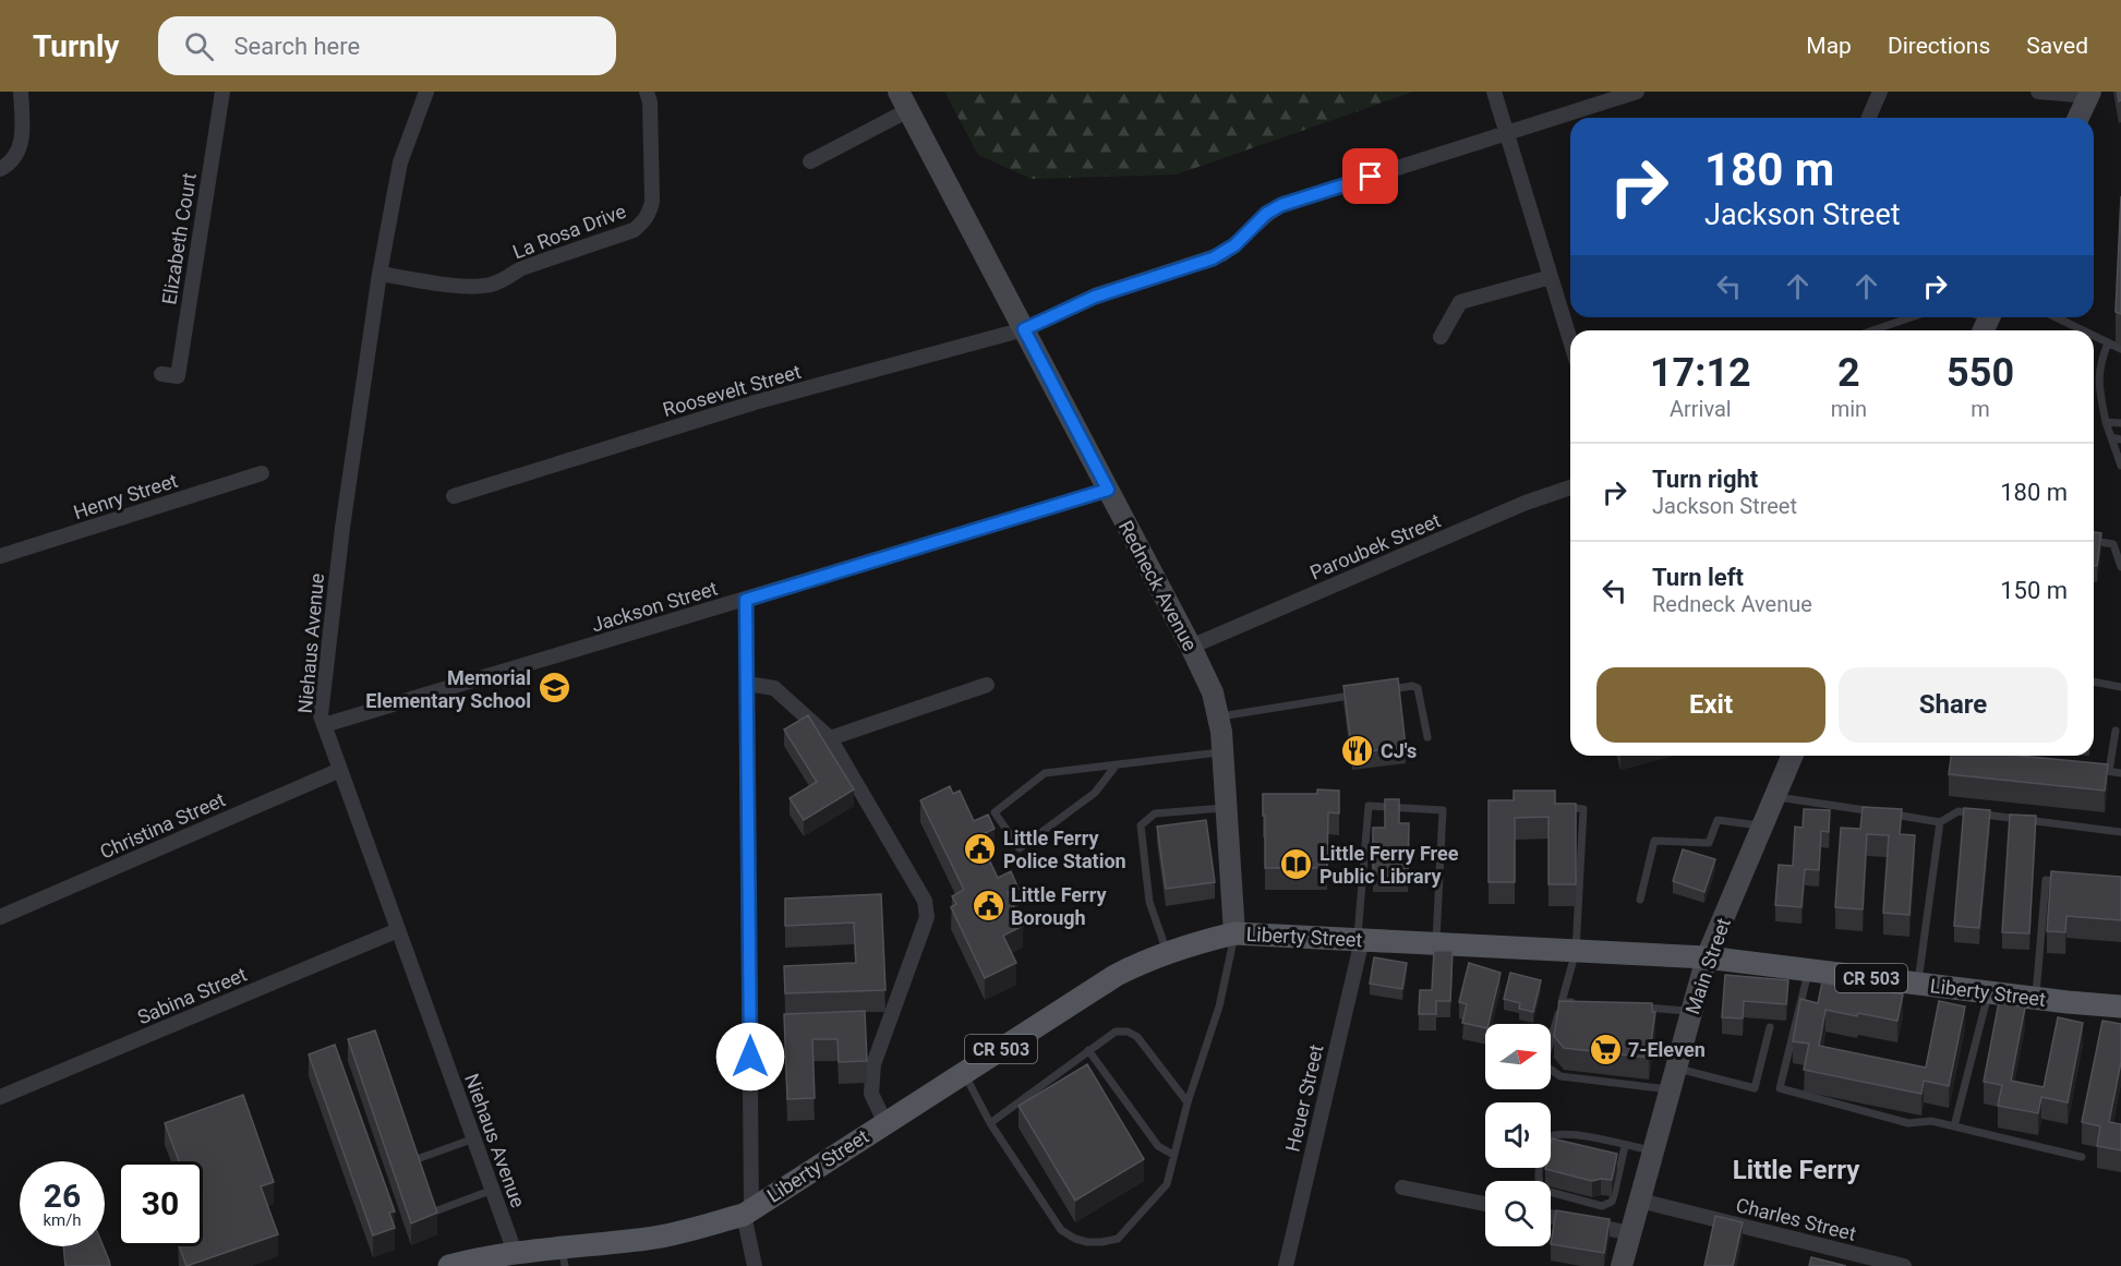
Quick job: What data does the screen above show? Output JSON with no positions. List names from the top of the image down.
{
  "streets": {
    "main road": ["Liberty Street", "CR 503"],
    "street": [
      "La Rosa Drive",
      "Elizabeth Court",
      "Roosevelt Street",
      "Henry Street",
      "Paroubek Street",
      "Redneck Avenue",
      "Jackson Street",
      "Niehaus Avenue",
      "Christina Street",
      "Main Street",
      "Sabina Street",
      "Heuer Street",
      "Charles Street"
    ]
  },
  "crossings": [
    ["La Rosa Drive", "Niehaus Avenue"],
    ["Roosevelt Street", "Redneck Avenue"],
    ["Paroubek Street", "Redneck Avenue"],
    ["Redneck Avenue", "Jackson Street"],
    ["Redneck Avenue", "Liberty Street"],
    ["Jackson Street", "Niehaus Avenue"],
    ["Niehaus Avenue", "Christina Street"],
    ["Niehaus Avenue", "Liberty Street"],
    ["Niehaus Avenue", "Sabina Street"],
    ["Liberty Street", "Main Street"],
    ["Liberty Street", "Heuer Street"],
    ["Main Street", "Charles Street"]
  ],
  "districts": ["Little Ferry"],
  "places": {
    "school or university": ["Memorial Elementary School"],
    "restaurant": ["CJ's"],
    "public building": ["Little Ferry Police Station", "Little Ferry Borough"],
    "library": ["Little Ferry Free Public Library"],
    "supermarket": ["7-Eleven"]
  },
  "north": "right",
  "page": {
    "header": "Turnly",
    "search": "Search here",
    "nav": ["Map", "Directions", "Saved"],
    "turn": ["180 m", "Jackson Street"],
    "eta": [
      "17:12",
      "Arrival",
      "2",
      "min",
      "550",
      "m"
    ],
    "list": [
      {
        "name": "Turn right",
        "note": "Jackson Street",
        "value": "180 m"
      },
      {
        "name": "Turn left",
        "note": "Redneck Avenue",
        "value": "150 m"
      }
    ],
    "buttons": ["Exit", "Share"],
    "speed": "26 km/h",
    "limit": "30"
  }
}
